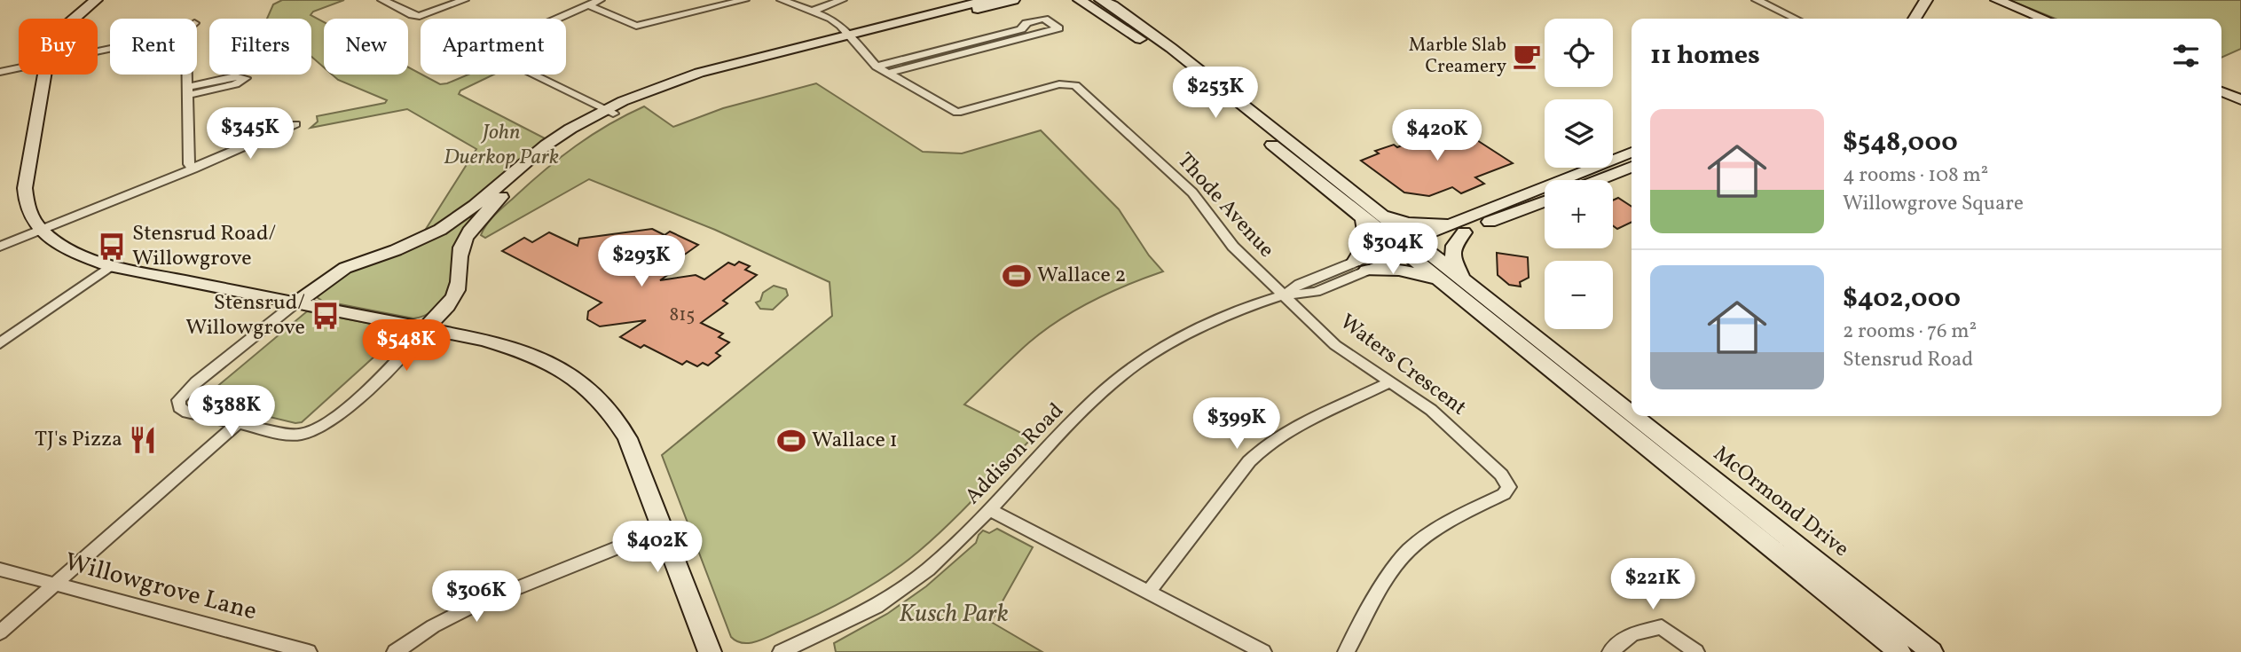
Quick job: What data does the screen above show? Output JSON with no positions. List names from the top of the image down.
{
  "streets": {
    "street": [
      "Thode Avenue",
      "Waters Crescent",
      "Addison Road",
      "McOrmond Drive",
      "Willowgrove Lane"
    ]
  },
  "crossings": [
    ["Thode Avenue", "Waters Crescent"],
    ["Thode Avenue", "Addison Road"],
    ["Waters Crescent", "Addison Road"],
    ["Addison Road", "McOrmond Drive"]
  ],
  "parks": ["John Duerkop Park", "Kusch Park"],
  "places": {
    "cafe": ["Marble Slab Creamery"],
    "bus stop": ["Stensrud Road/ Willowgrove", "Stensrud/ Willowgrove"],
    "sports": ["Wallace 2", "Wallace 1"],
    "restaurant": ["TJ's Pizza"]
  },
  "house_numbers": ["815"],
  "page": {
    "map_buttons": ["+", "−"],
    "chip": [
      "Buy",
      "Rent",
      "Filters",
      "New",
      "Apartment"
    ],
    "heading": "11 homes",
    "price": [
      "$253K",
      "$345K",
      "$420K",
      "$304K",
      "$293K",
      "$548K",
      "$388K",
      "$399K",
      "$402K",
      "$221K",
      "$306K"
    ],
    "list": [
      {
        "name": "$548,000",
        "note": "4 rooms · 108 m² · Willowgrove Square"
      },
      {
        "name": "$402,000",
        "note": "2 rooms · 76 m² · Stensrud Road"
      }
    ]
  }
}
